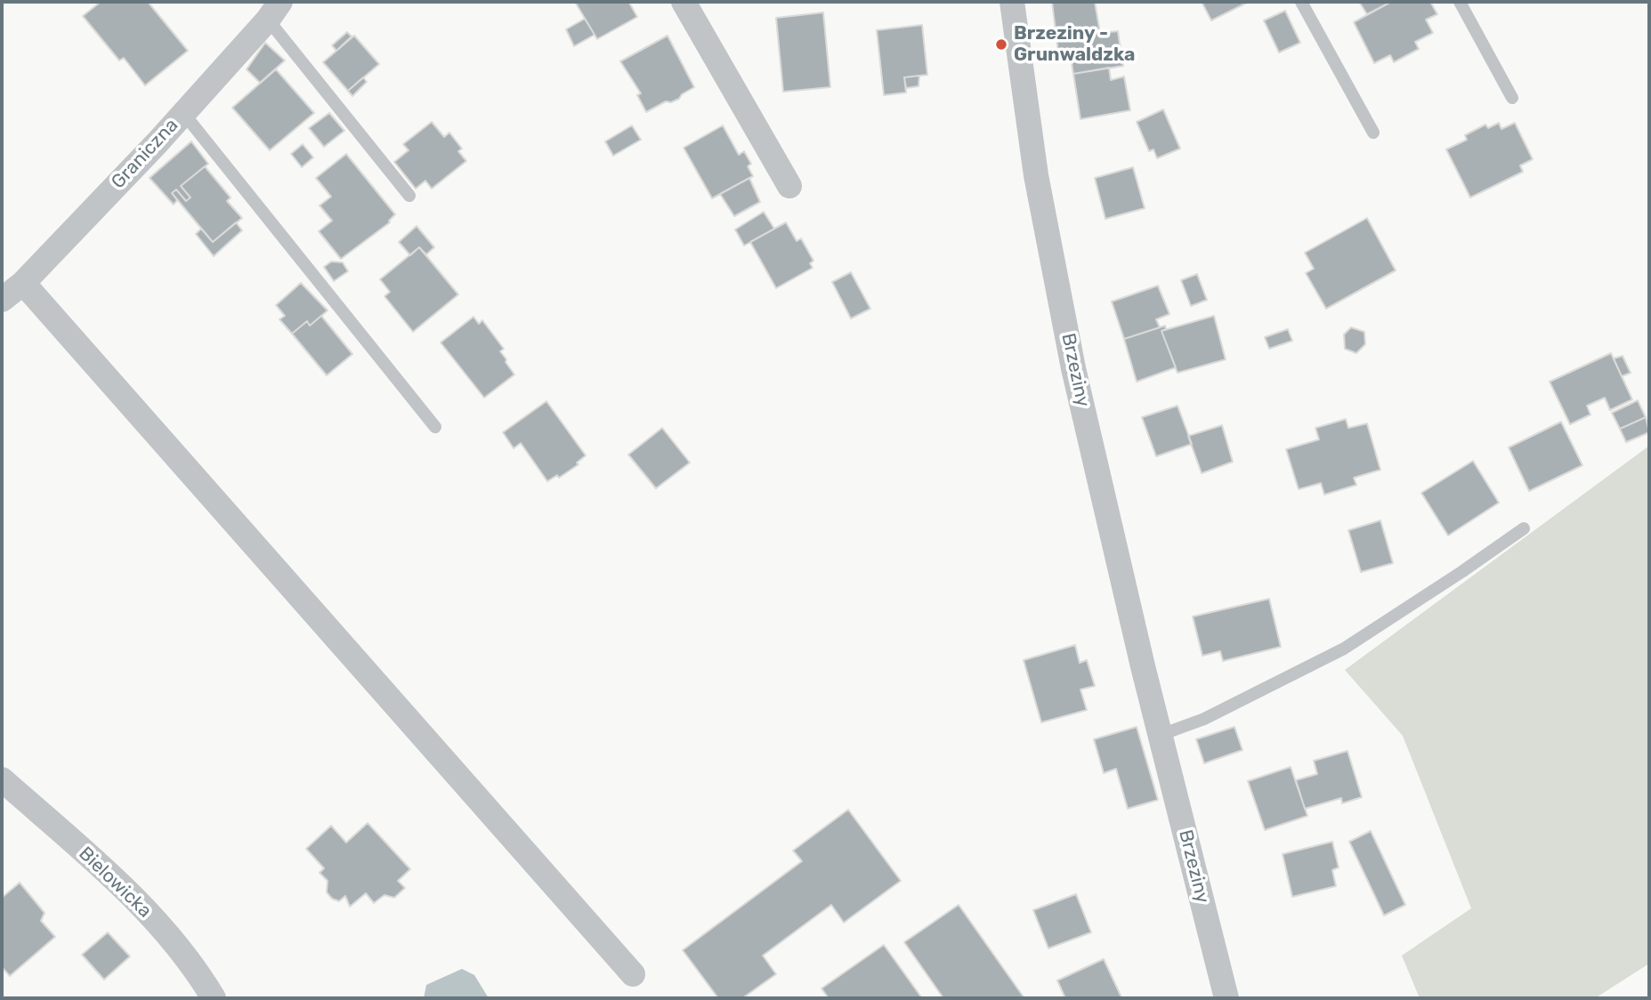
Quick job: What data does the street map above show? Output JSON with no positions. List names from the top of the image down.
{
  "streets": {
    "street": ["Graniczna", "Brzeziny", "Bielowicka"]
  },
  "places": ["Brzeziny - Grunwaldzka"]
}
